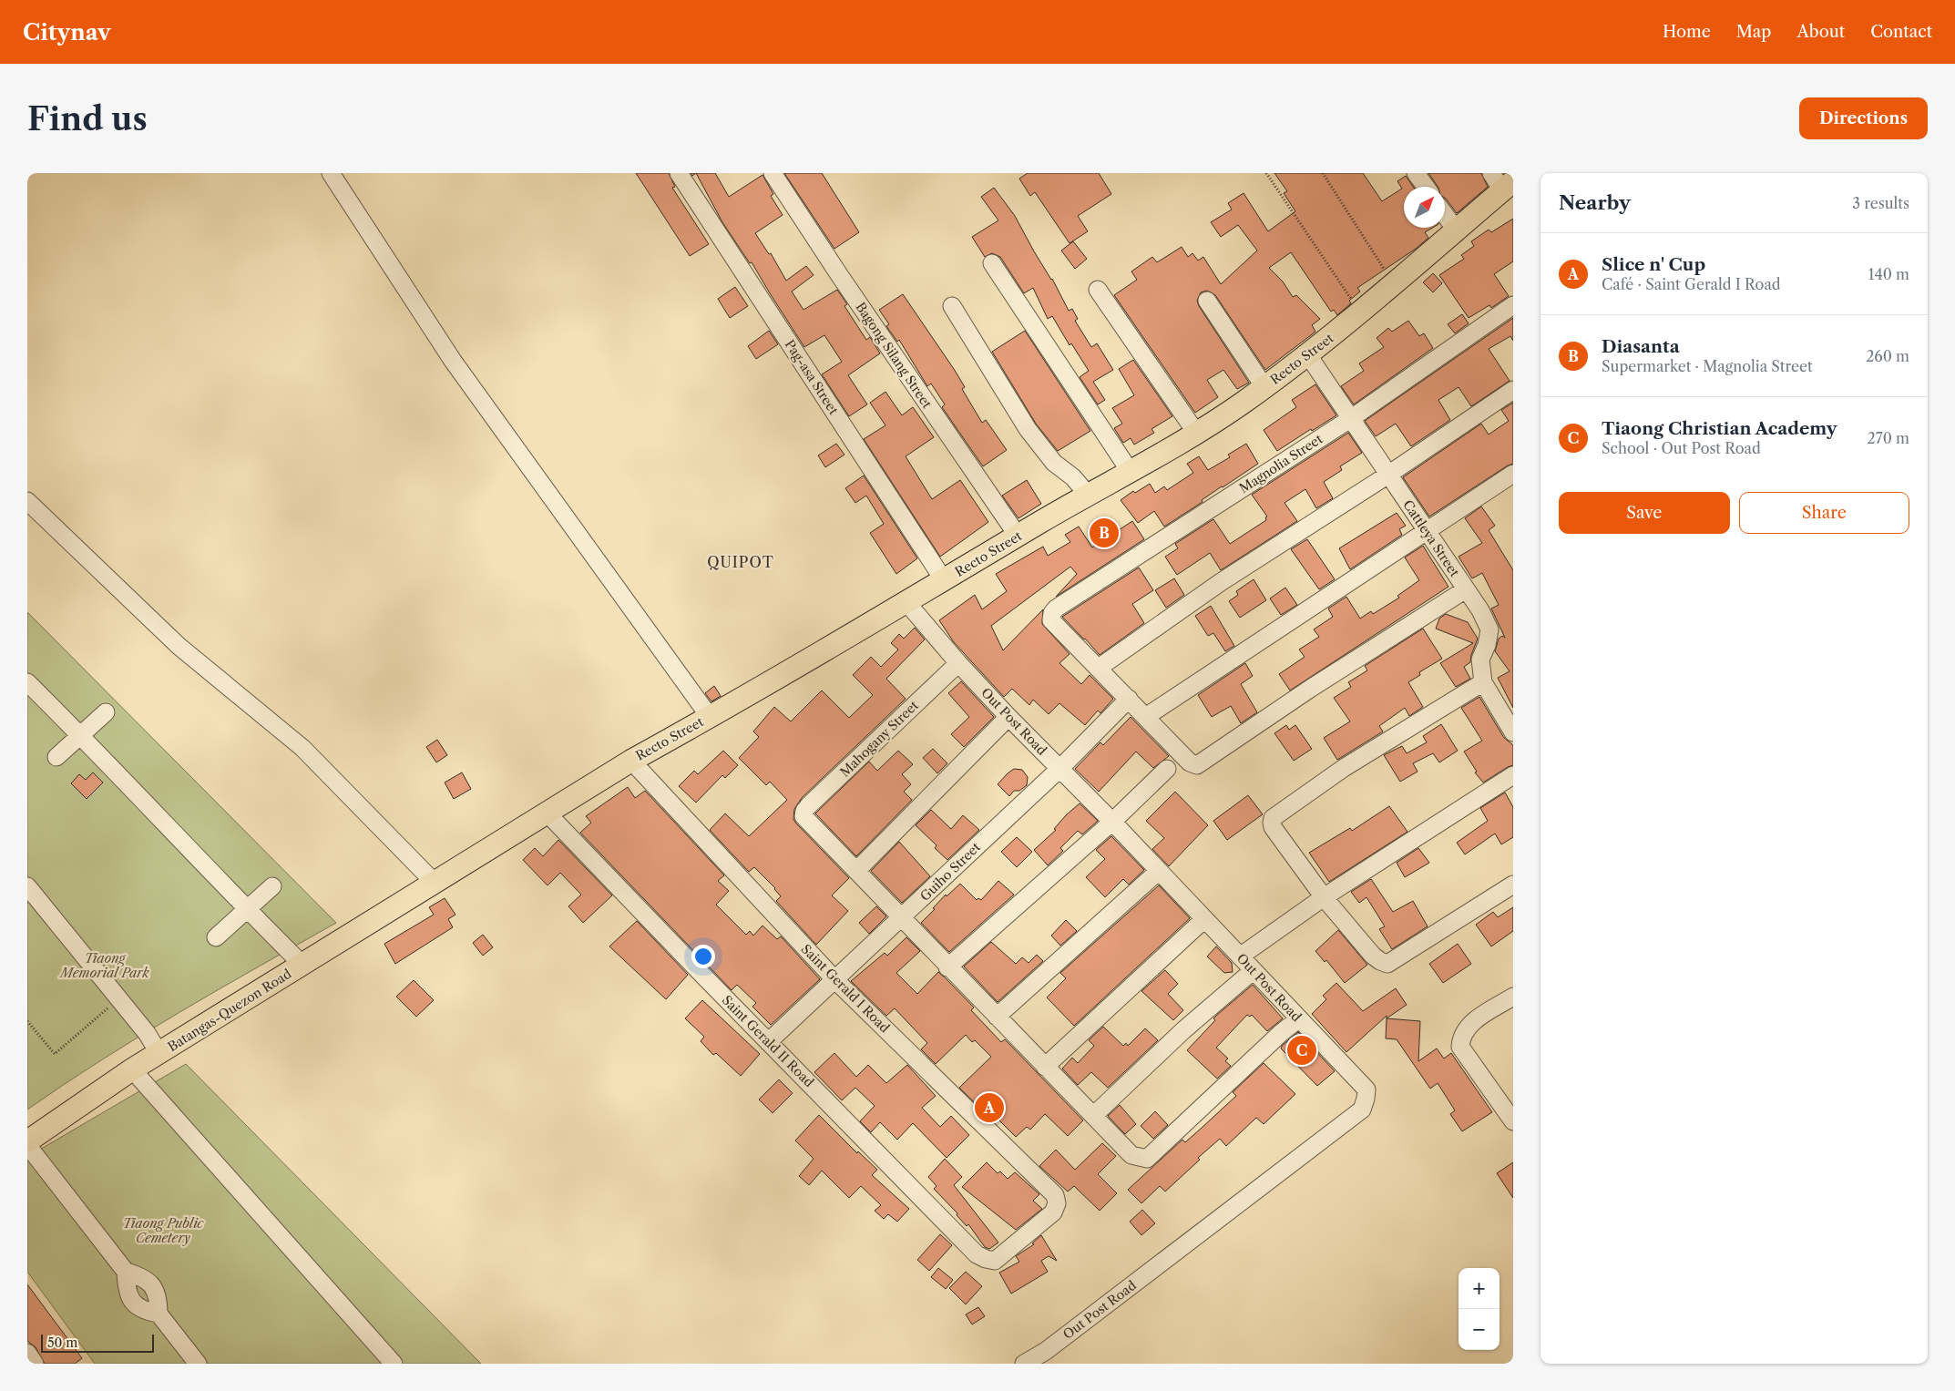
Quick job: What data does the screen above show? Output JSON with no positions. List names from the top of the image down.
{
  "streets": {
    "main road": ["Recto Street", "Batangas-Quezon Road"],
    "street": [
      "Bagong Silang Street",
      "Pag-asa Street",
      "Magnolia Street",
      "Cattleya Street",
      "Out Post Road",
      "Mahogany Street",
      "Guiho Street",
      "Saint Gerald I Road",
      "Saint Gerald II Road"
    ]
  },
  "crossings": [
    ["Bagong Silang Street", "Recto Street"],
    ["Recto Street", "Pag-asa Street"],
    ["Recto Street", "Cattleya Street"],
    ["Recto Street", "Out Post Road"],
    ["Recto Street", "Saint Gerald I Road"],
    ["Recto Street", "Batangas-Quezon Road"],
    ["Recto Street", "Saint Gerald II Road"],
    ["Magnolia Street", "Cattleya Street"],
    ["Out Post Road", "Mahogany Street"],
    ["Out Post Road", "Guiho Street"],
    ["Guiho Street", "Saint Gerald I Road"],
    ["Guiho Street", "Saint Gerald II Road"],
    ["Saint Gerald I Road", "Saint Gerald II Road"]
  ],
  "districts": ["QUIPOT"],
  "parks": ["Tiaong Memorial Park", "Tiaong Public Cemetery"],
  "scale_bar": "50 m",
  "north": "top right",
  "page": {
    "header": "Citynav",
    "nav": [
      "Home",
      "Map",
      "About",
      "Contact"
    ],
    "buttons": [
      "Directions",
      ["Save", "Share"]
    ],
    "title": "Find us",
    "heading": ["Nearby", "3 results"],
    "list": [
      {
        "mark": "A",
        "name": "Slice n' Cup",
        "note": "Café · Saint Gerald I Road",
        "value": "140 m"
      },
      {
        "mark": "B",
        "name": "Diasanta",
        "note": "Supermarket · Magnolia Street",
        "value": "260 m"
      },
      {
        "mark": "C",
        "name": "Tiaong Christian Academy",
        "note": "School · Out Post Road",
        "value": "270 m"
      }
    ],
    "pins": ["B", "C", "A"],
    "map_buttons": ["+", "−"],
    "scale": "50 m"
  }
}
